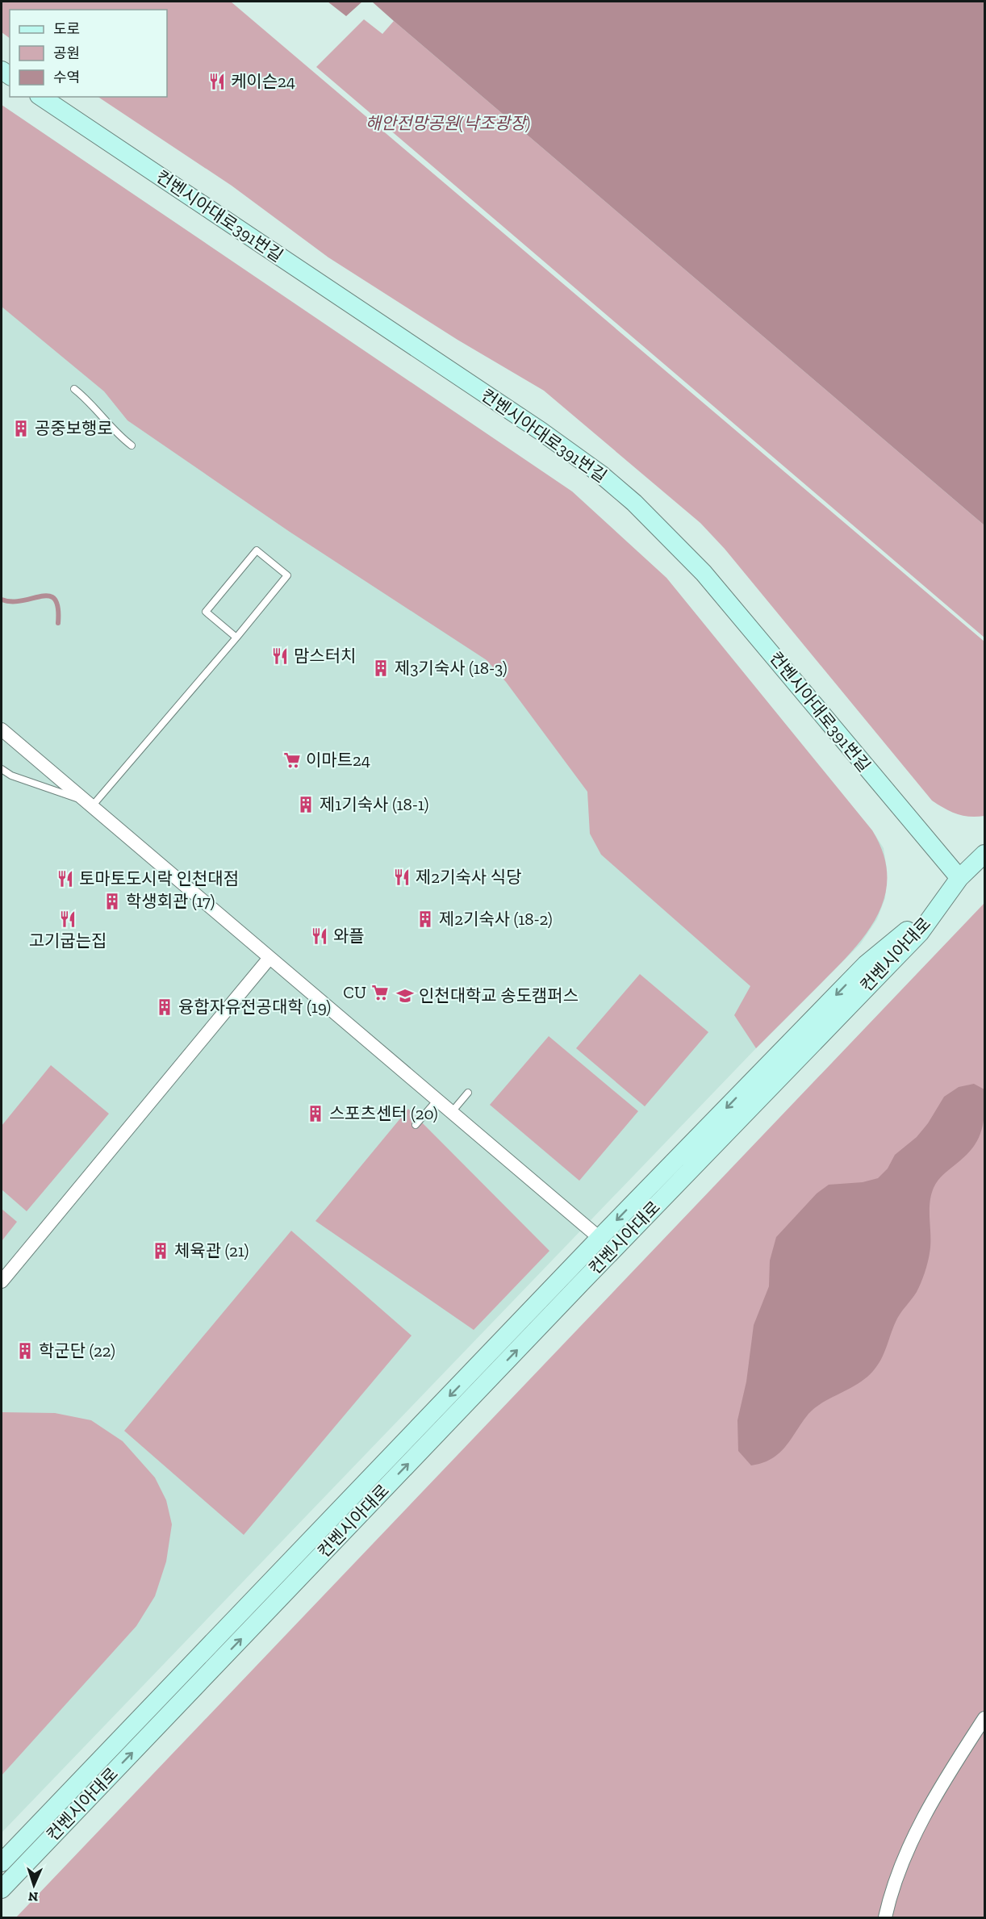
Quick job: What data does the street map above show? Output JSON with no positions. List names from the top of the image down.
{
  "streets": {
    "main road": ["컨벤시아대로391번길", "컨벤시아대로"]
  },
  "parks": ["해안전망공원(낙조광장)"],
  "places": {
    "restaurant": [
      "케이슨24",
      "맘스터치",
      "제2기숙사 식당",
      "토마토도시락 인천대점",
      "고기굽는집",
      "와플"
    ],
    "building": [
      "공중보행로",
      "제3기숙사 (18-3)",
      "제1기숙사 (18-1)",
      "학생회관 (17)",
      "제2기숙사 (18-2)",
      "융합자유전공대학 (19)",
      "스포츠센터 (20)",
      "체육관 (21)",
      "학군단 (22)"
    ],
    "supermarket": ["이마트24", "CU"],
    "school or university": ["인천대학교 송도캠퍼스"]
  },
  "legend": ["도로", "공원", "수역"],
  "north": "bottom"
}
